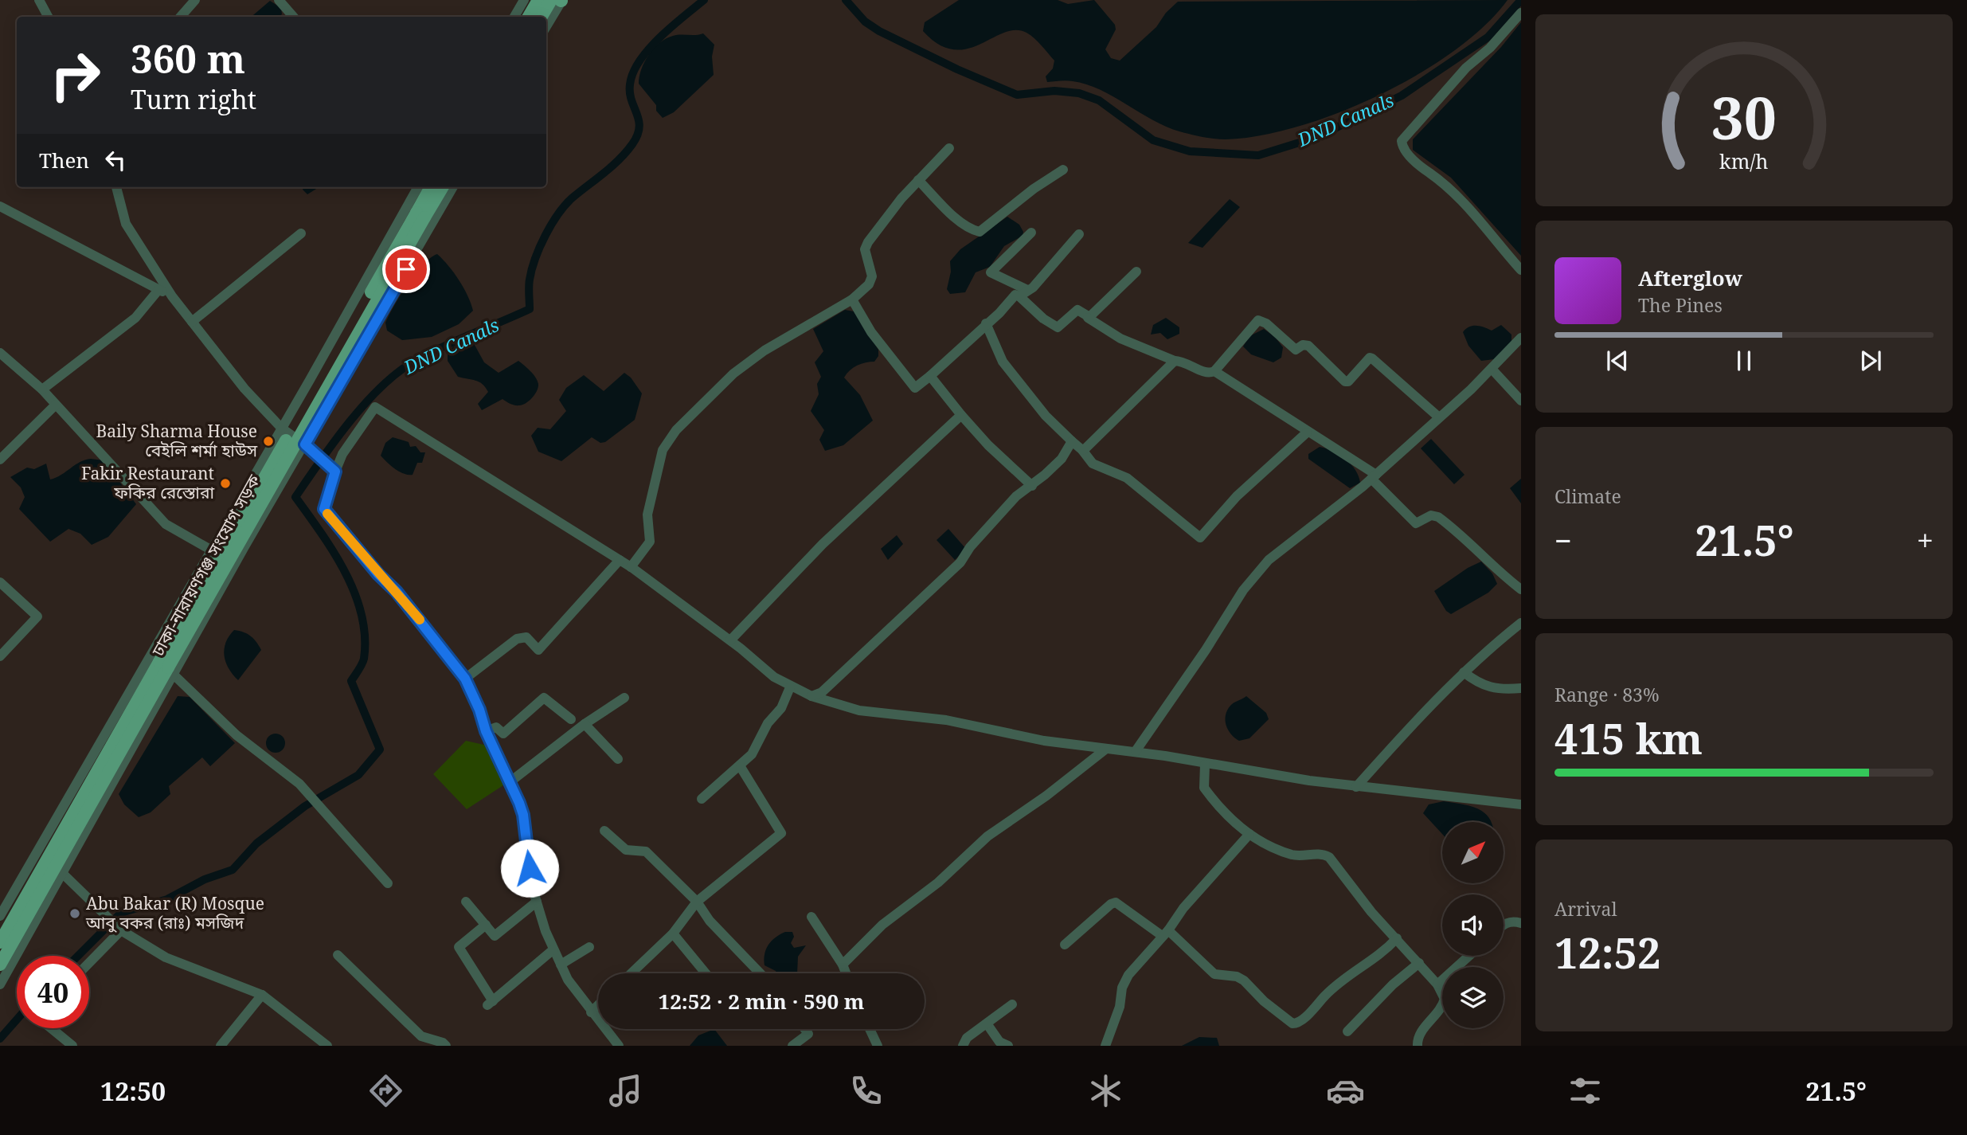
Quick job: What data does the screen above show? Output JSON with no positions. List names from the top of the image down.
{
  "streets": {
    "main road": ["ঢাকা-নারায়ণগঞ্জ সংযোগ সড়ক"]
  },
  "water": ["DND Canals"],
  "places": ["Baily Sharma House বেইলি শর্মা হাউস", "Fakir Restaurant ফকির রেস্তোরা", "Abu Bakar (R) Mosque আবু বকর (রাঃ) মসজিদ"],
  "north": "top right",
  "page": {
    "turn": ["360 m", "Turn right"],
    "then": "Then",
    "song": ["Afterglow", "The Pines"],
    "tile": [
      "Climate",
      ["Range · 83%", "415 km"],
      ["Arrival", "12:52"]
    ],
    "heat": ["−", "21.5°", "+"],
    "limit": "40",
    "trip": "12:52 · 2 min · 590 m",
    "tabs": ["12:50", "21.5°"],
    "gauge": ["30", "km/h"]
  }
}
